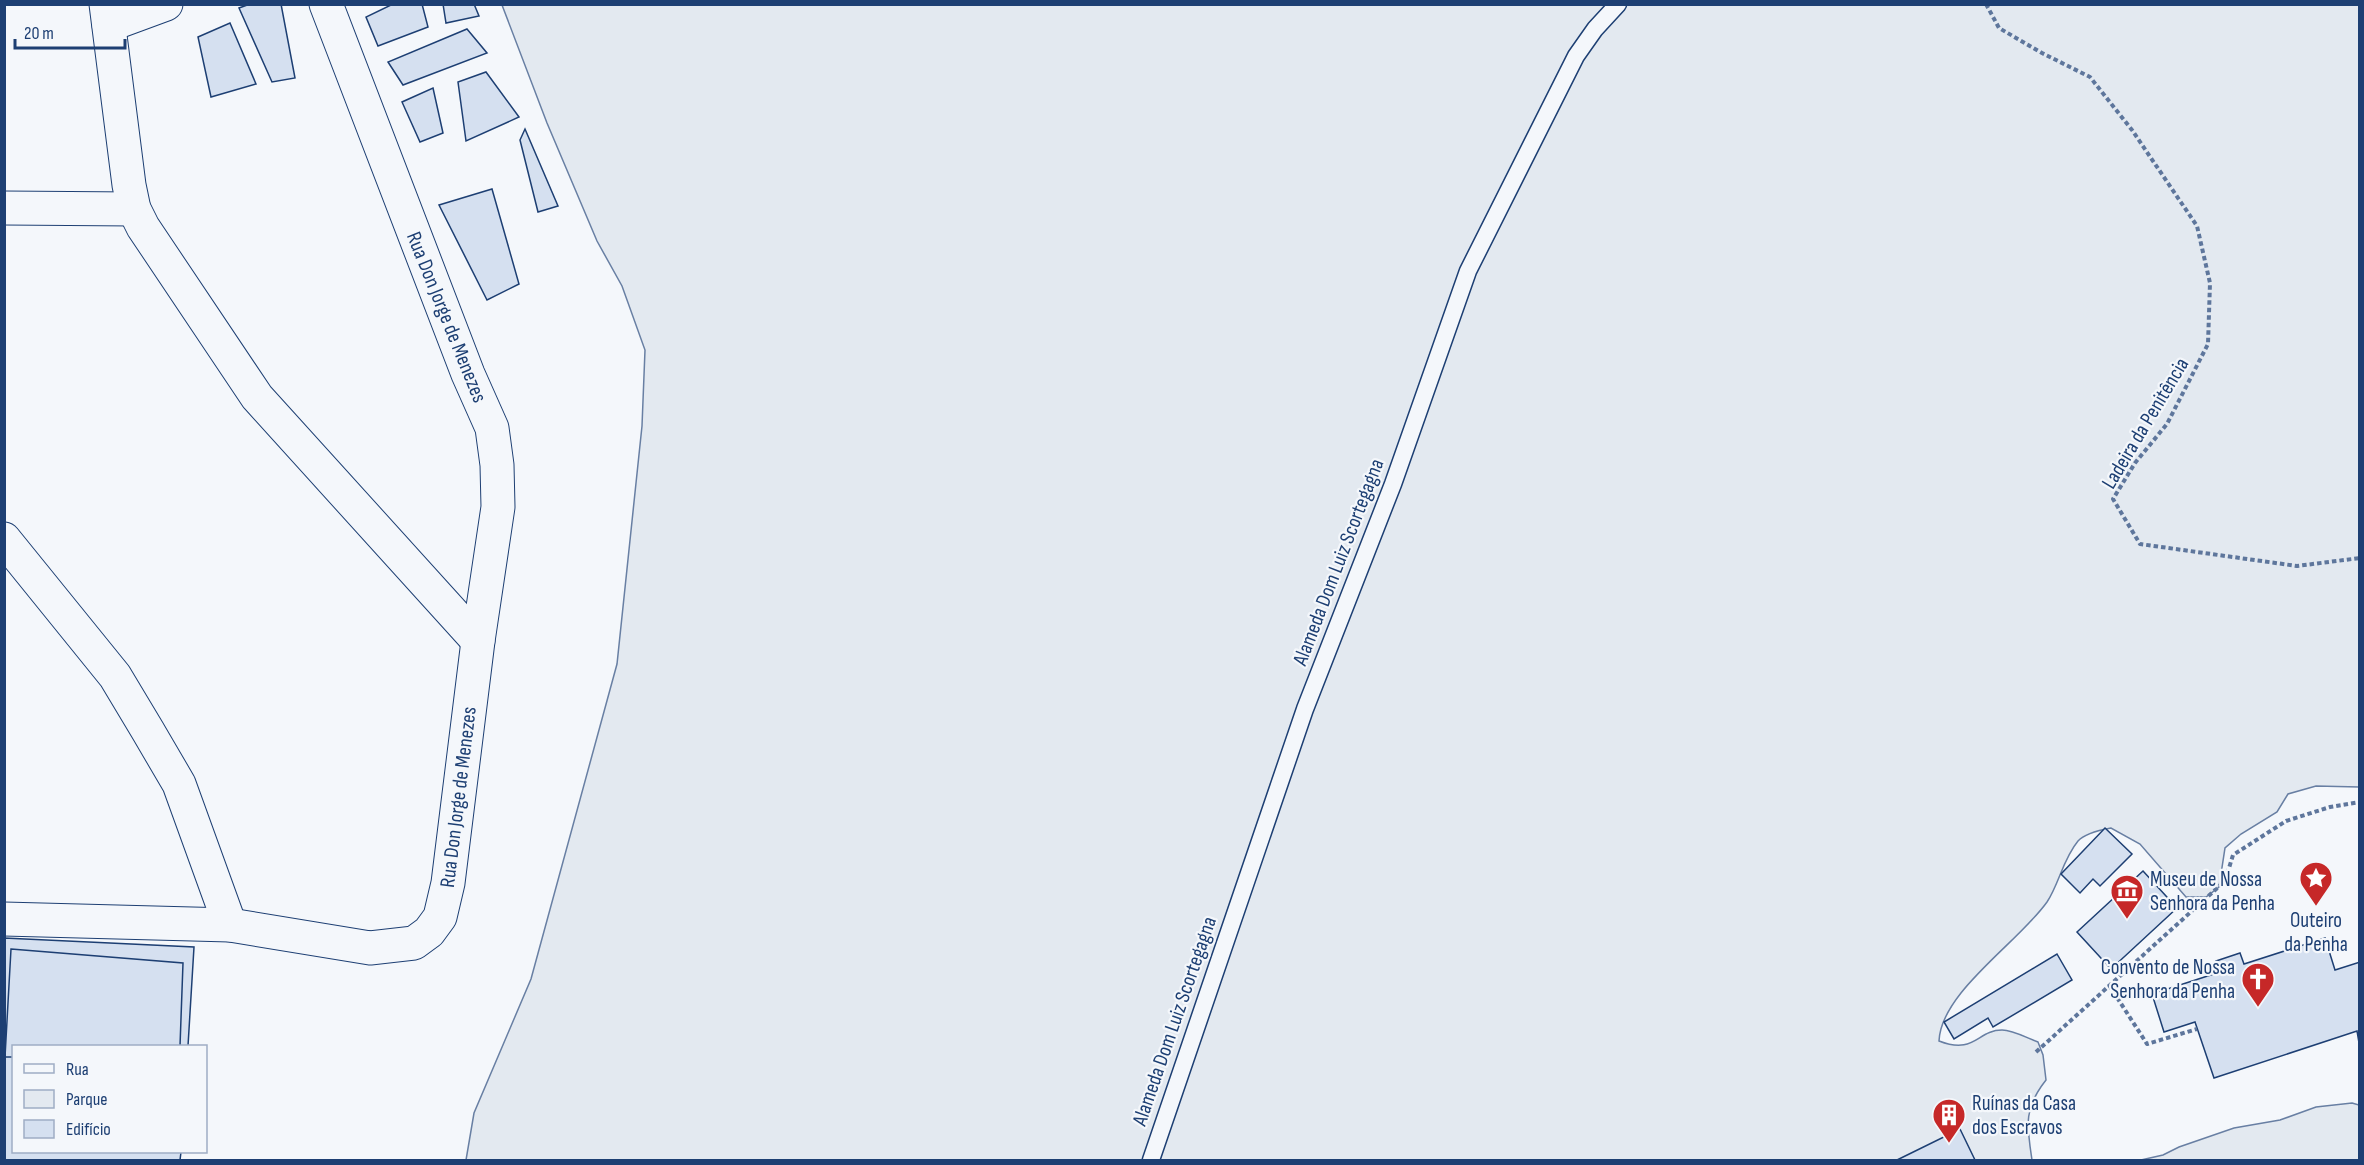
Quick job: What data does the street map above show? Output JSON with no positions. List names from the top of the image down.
{
  "streets": {
    "street": ["Rua Don Jorge de Menezes"],
    "lane": ["Alameda Dom Luiz Scortegagna"],
    "path": ["Ladeira da Penitência"]
  },
  "places": {
    "place": ["Outeiro da Penha"],
    "museum": ["Museu de Nossa Senhora da Penha"],
    "church": ["Convento de Nossa Senhora da Penha"],
    "building": ["Ruínas da Casa dos Escravos"]
  },
  "legend": ["Rua", "Parque", "Edifício"],
  "scale_bar": "20 m"
}
